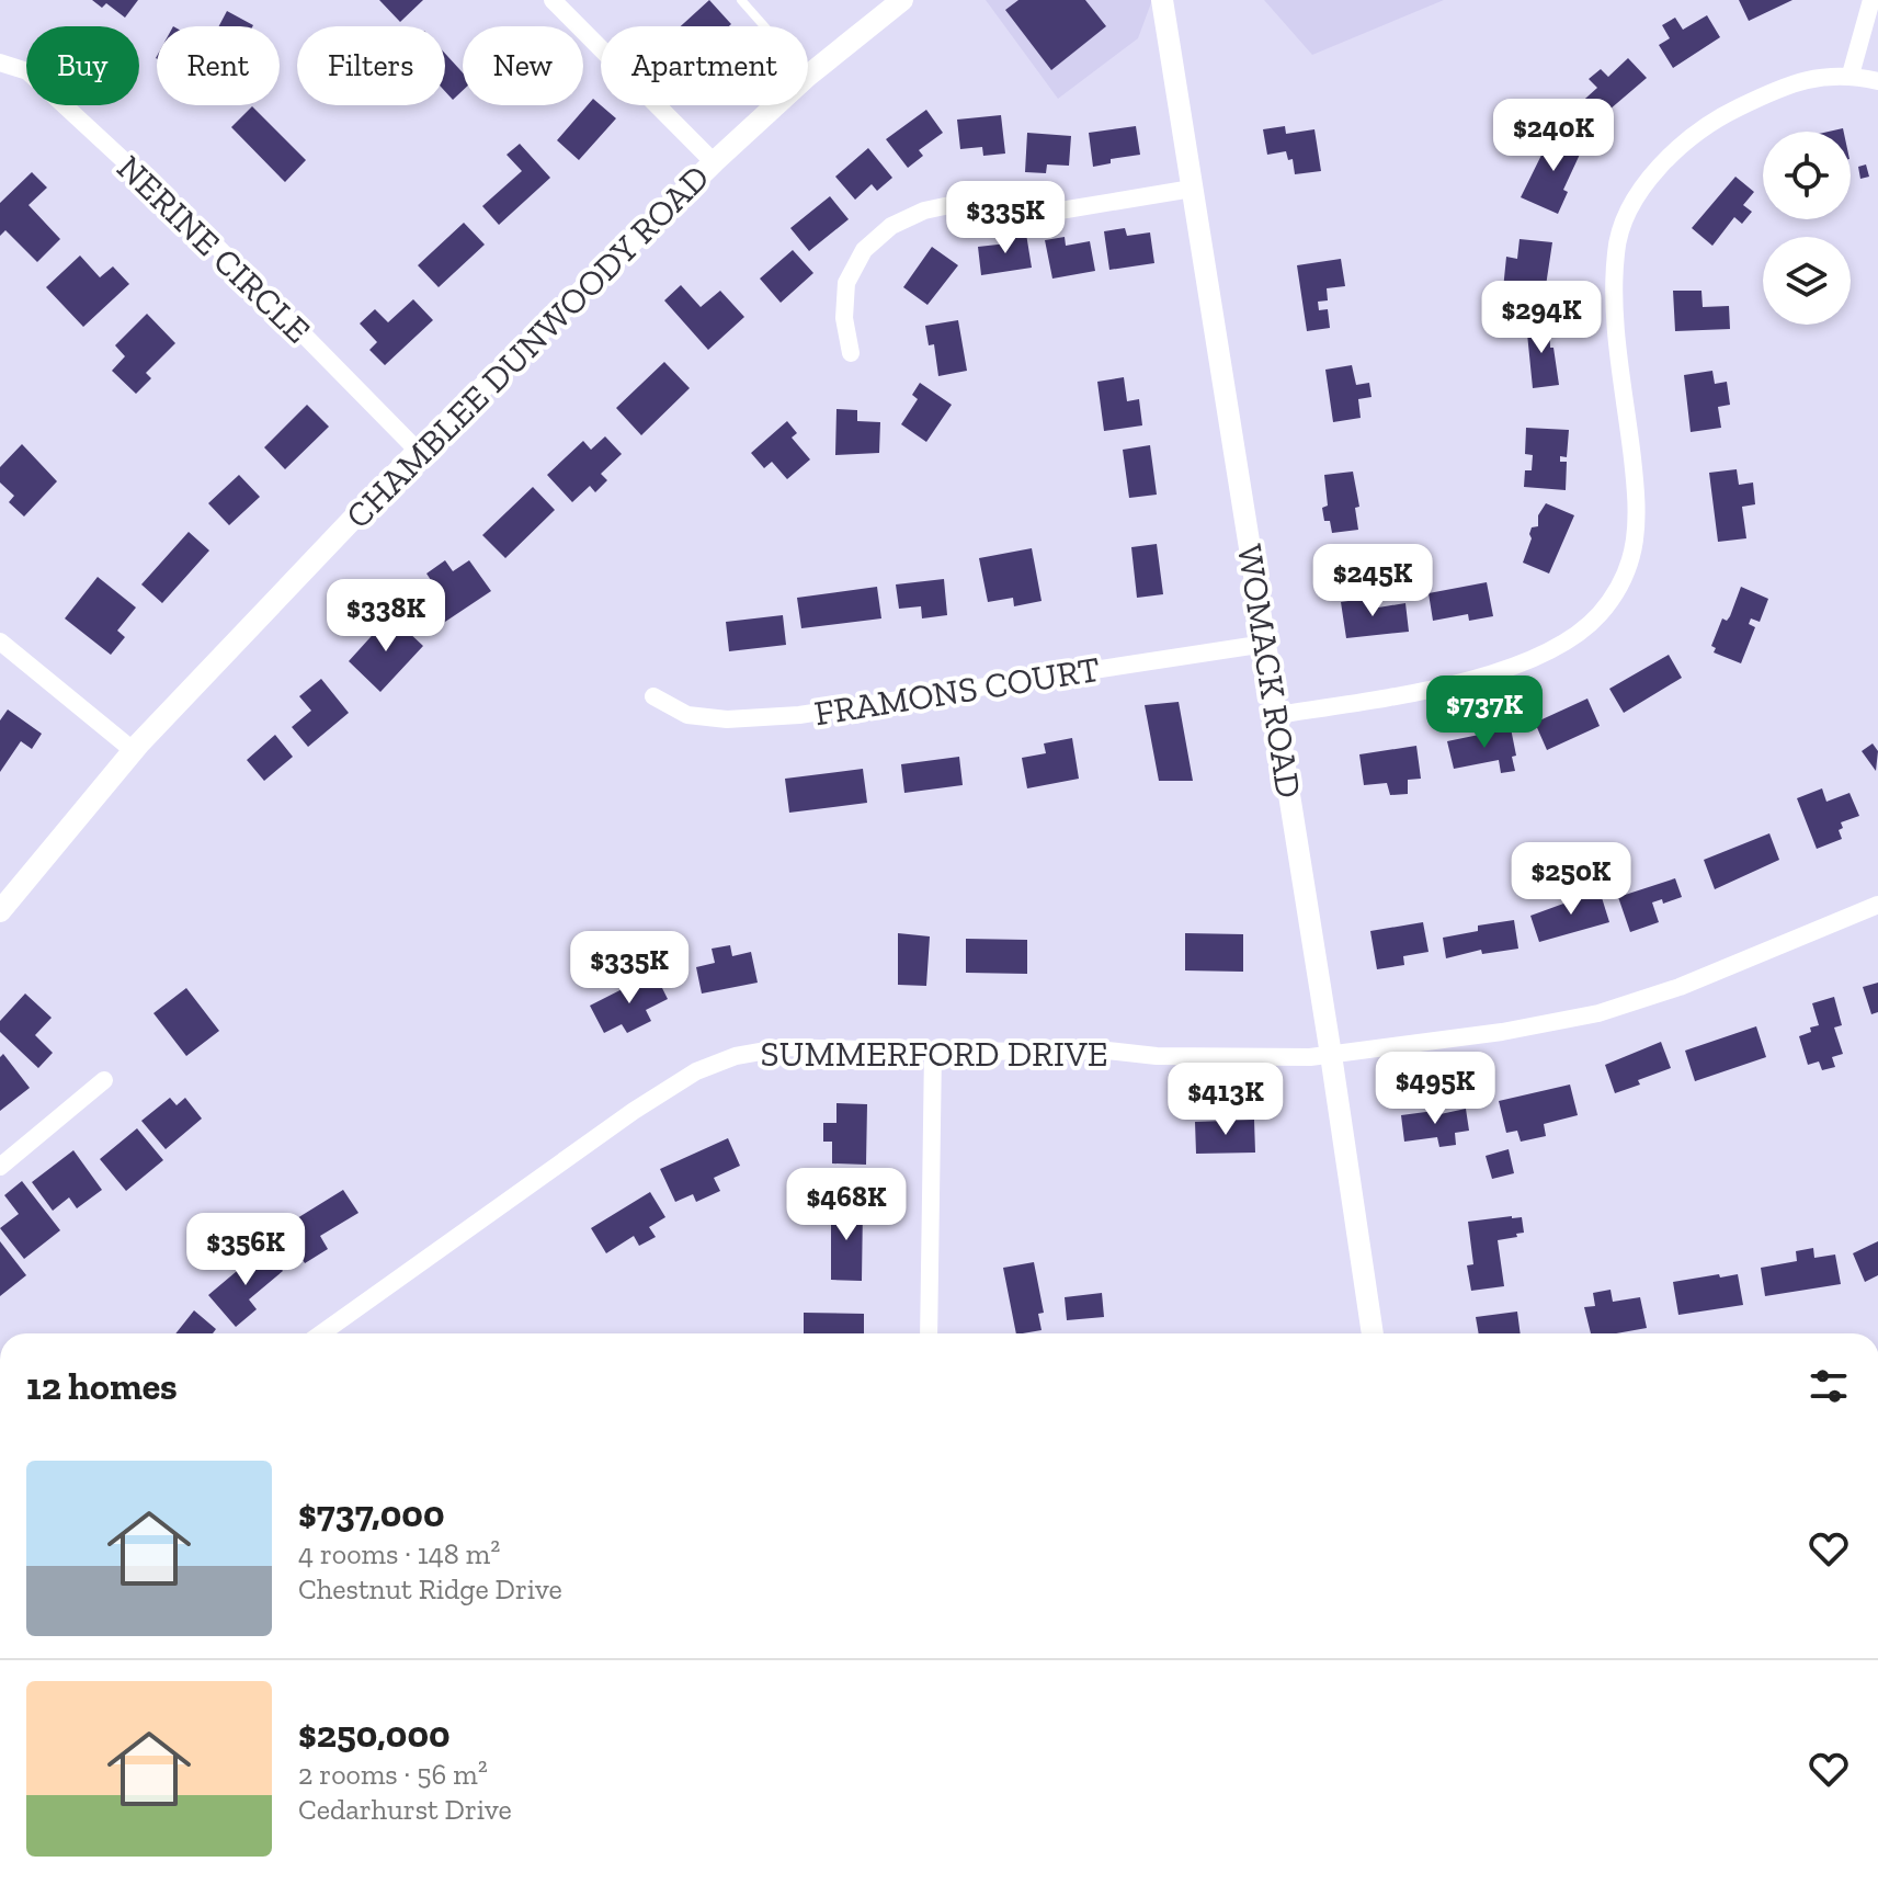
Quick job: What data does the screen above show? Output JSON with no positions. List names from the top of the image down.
{
  "streets": {
    "street": [
      "NERINE CIRCLE",
      "CHAMBLEE DUNWOODY ROAD",
      "WOMACK ROAD",
      "FRAMONS COURT",
      "SUMMERFORD DRIVE"
    ]
  },
  "crossings": [
    ["NERINE CIRCLE", "CHAMBLEE DUNWOODY ROAD"],
    ["WOMACK ROAD", "FRAMONS COURT"],
    ["WOMACK ROAD", "SUMMERFORD DRIVE"]
  ],
  "page": {
    "chip": [
      "Buy",
      "Rent",
      "Filters",
      "New",
      "Apartment"
    ],
    "price": [
      "$240K",
      "$335K",
      "$294K",
      "$245K",
      "$338K",
      "$737K",
      "$250K",
      "$335K",
      "$495K",
      "$413K",
      "$468K",
      "$356K"
    ],
    "heading": "12 homes",
    "list": [
      {
        "name": "$737,000",
        "note": "4 rooms · 148 m² · Chestnut Ridge Drive"
      },
      {
        "name": "$250,000",
        "note": "2 rooms · 56 m² · Cedarhurst Drive"
      }
    ]
  }
}
